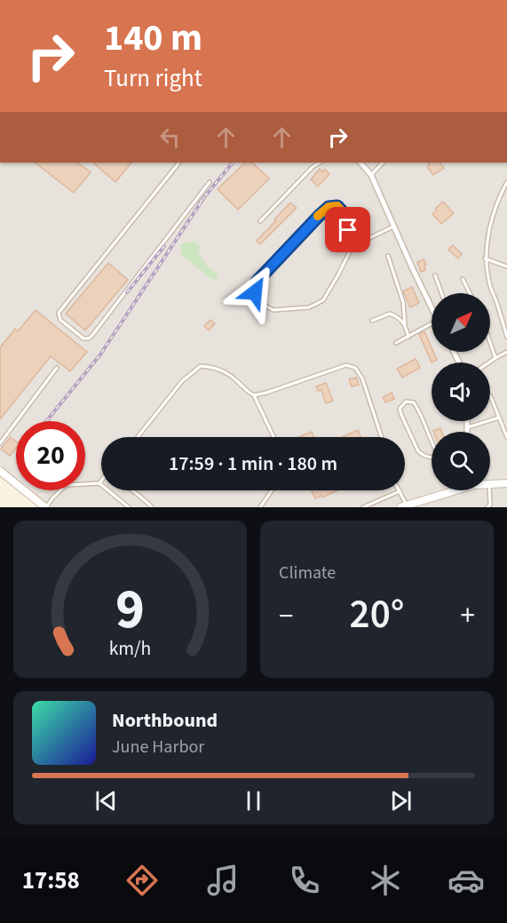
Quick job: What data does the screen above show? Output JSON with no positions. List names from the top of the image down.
{
  "north": "top right",
  "page": {
    "turn": ["140 m", "Turn right"],
    "limit": "20",
    "trip": "17:59 · 1 min · 180 m",
    "tile": "Climate",
    "heat": ["−", "20°", "+"],
    "song": ["Northbound", "June Harbor"],
    "tabs": "17:58",
    "gauge": ["9", "km/h"]
  }
}
